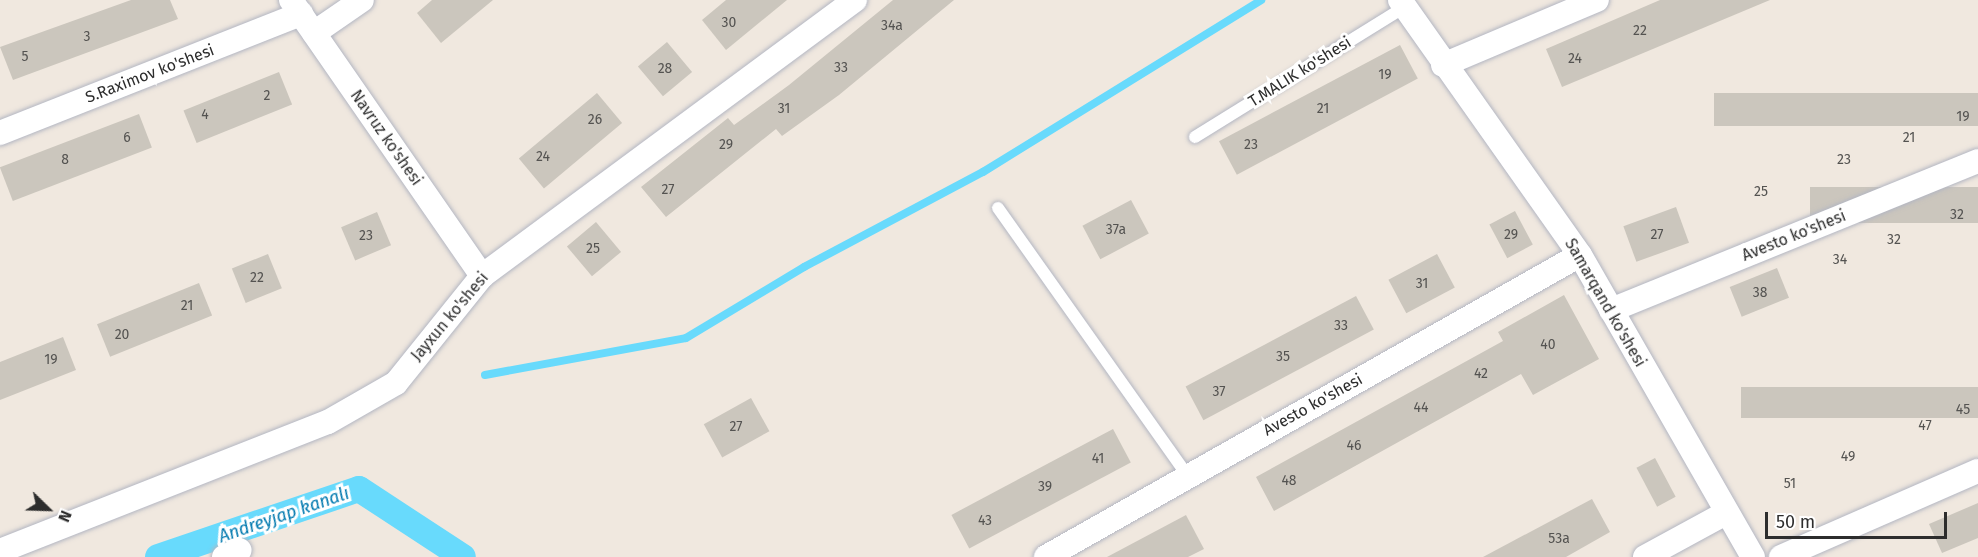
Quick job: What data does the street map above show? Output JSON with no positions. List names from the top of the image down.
{
  "streets": {
    "street": [
      "S.Raximov ko'shesi",
      "Navruz ko'shesi",
      "Avesto ko'shesi",
      "Samarqand ko'shesi",
      "Jayxun ko'shesi"
    ],
    "lane": ["T.MALIK ko'shesi"]
  },
  "crossings": [
    ["T.MALIK ko'shesi", "Samarqand ko'shesi"],
    ["S.Raximov ko'shesi", "Navruz ko'shesi"],
    ["Navruz ko'shesi", "Jayxun ko'shesi"],
    ["Avesto ko'shesi", "Samarqand ko'shesi"]
  ],
  "water": ["Andreyjap kanalı"],
  "house_numbers": [
    "30",
    "34a",
    "22",
    "3",
    "5",
    "24",
    "33",
    "28",
    "19",
    "2",
    "31",
    "21",
    "4",
    "19",
    "26",
    "6",
    "21",
    "29",
    "23",
    "24",
    "8",
    "23",
    "27",
    "25",
    "32",
    "37a",
    "29",
    "27",
    "23",
    "32",
    "25",
    "34",
    "22",
    "31",
    "38",
    "21",
    "33",
    "20",
    "40",
    "35",
    "19",
    "42",
    "37",
    "44",
    "45",
    "47",
    "27",
    "46",
    "49",
    "41",
    "48",
    "51",
    "39",
    "43",
    "53a"
  ],
  "scale_bar": "50 m",
  "north": "bottom right"
}
